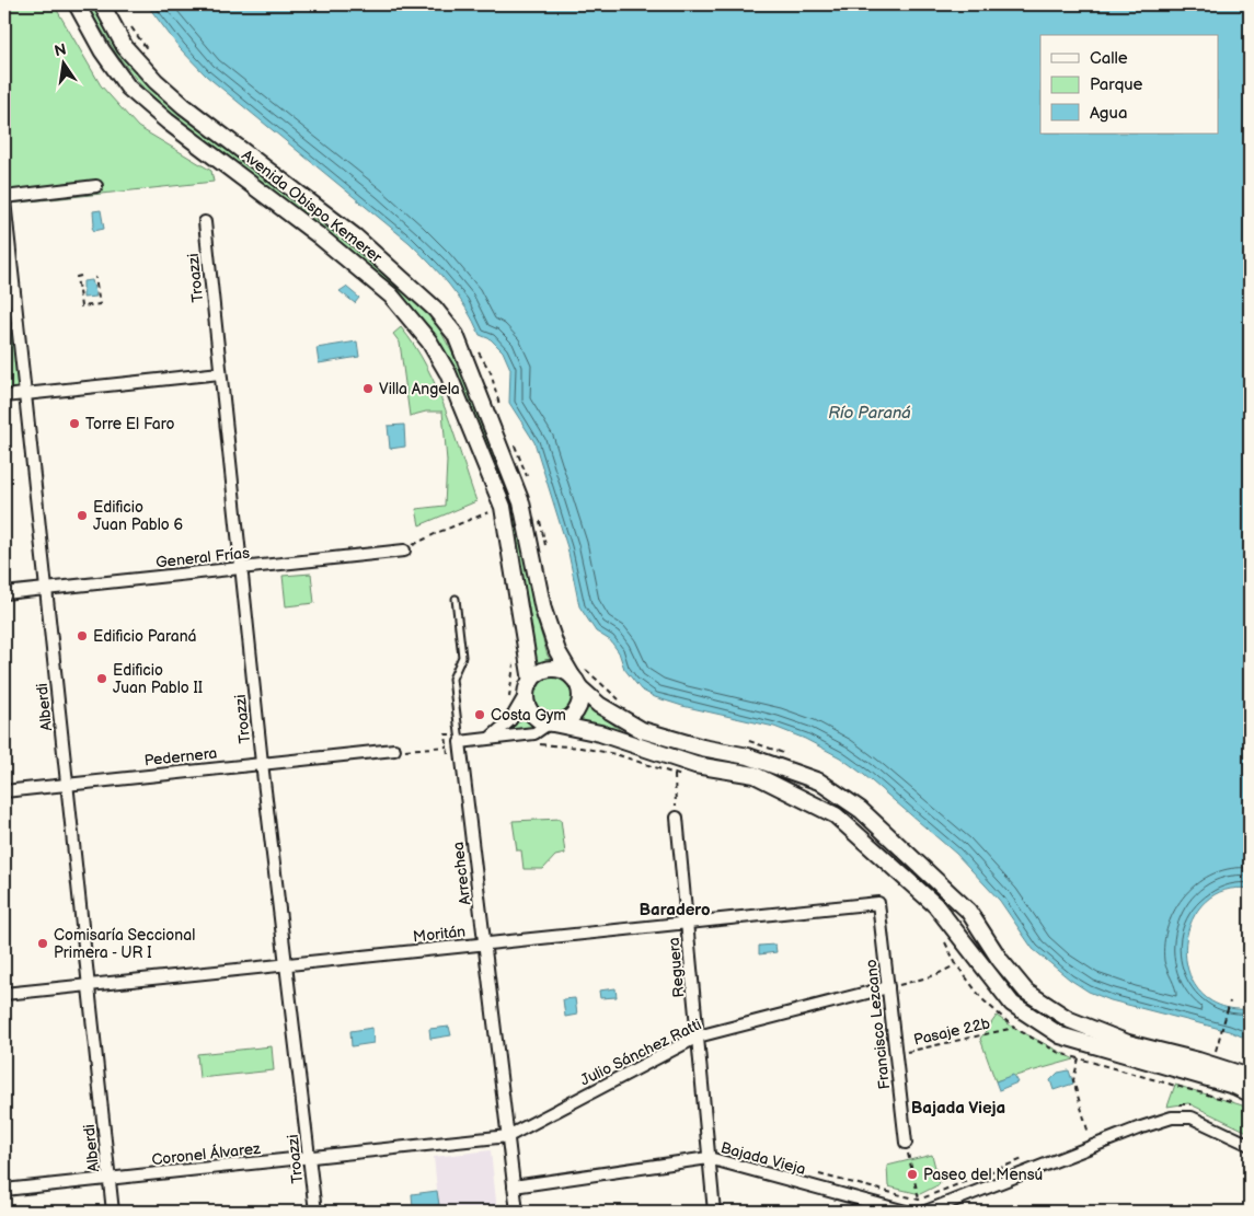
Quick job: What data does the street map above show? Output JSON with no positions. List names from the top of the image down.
{
  "streets": {
    "main road": ["Avenida Obispo Kemerer"],
    "street": [
      "Troazzi",
      "General Frías",
      "Alberdi",
      "Pedernera",
      "Arrechea",
      "Moritán",
      "Reguera",
      "Francisco Lezcano",
      "Julio Sánchez Ratti",
      "Coronel Álvarez",
      "Bajada Vieja"
    ],
    "path": ["Pasaje 22b"]
  },
  "crossings": [
    ["Troazzi", "General Frías"],
    ["Troazzi", "Pedernera"],
    ["Troazzi", "Moritán"],
    ["Troazzi", "Coronel Álvarez"],
    ["General Frías", "Alberdi"],
    ["Alberdi", "Pedernera"],
    ["Alberdi", "Moritán"],
    ["Alberdi", "Coronel Álvarez"],
    ["Arrechea", "Moritán"],
    ["Arrechea", "Julio Sánchez Ratti"],
    ["Arrechea", "Coronel Álvarez"],
    ["Arrechea", "Bajada Vieja"],
    ["Moritán", "Reguera"],
    ["Moritán", "Francisco Lezcano"],
    ["Reguera", "Julio Sánchez Ratti"],
    ["Reguera", "Bajada Vieja"],
    ["Francisco Lezcano", "Pasaje 22b"],
    ["Francisco Lezcano", "Julio Sánchez Ratti"],
    ["Julio Sánchez Ratti", "Coronel Álvarez"]
  ],
  "districts": ["Baradero", "Bajada Vieja"],
  "water": ["Río Paraná"],
  "places": [
    "Villa Angela",
    "Torre El Faro",
    "Edificio Juan Pablo 6",
    "Edificio Paraná",
    "Edificio Juan Pablo II",
    "Costa Gym",
    "Comisaría Seccional Primera - UR I",
    "Paseo del Mensú"
  ],
  "legend": ["Calle", "Parque", "Agua"],
  "north": "top"
}
